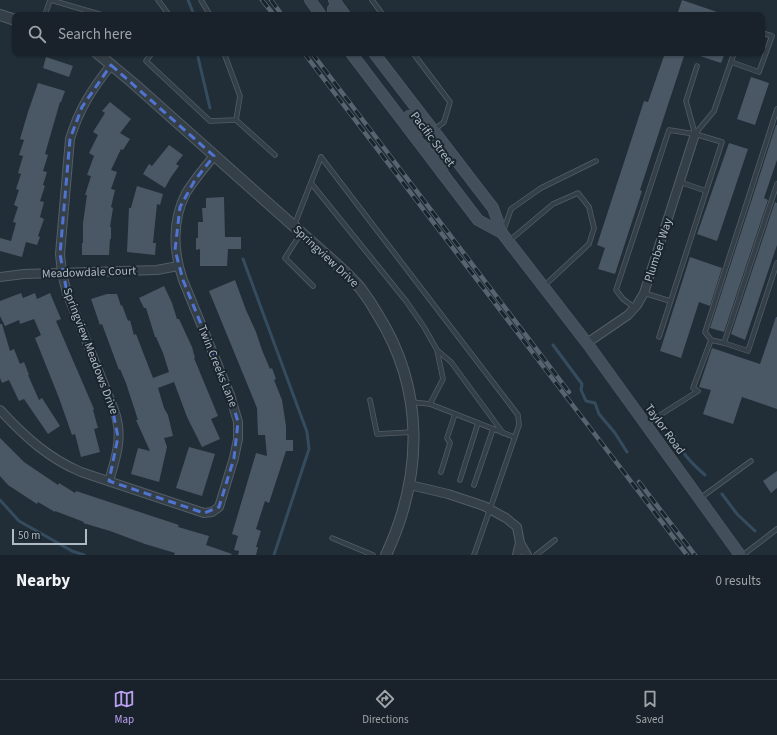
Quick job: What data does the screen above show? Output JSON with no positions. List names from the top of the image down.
{
  "streets": {
    "main road": ["Pacific Street", "Taylor Road"],
    "street": [
      "Plumber Way",
      "Springview Drive",
      "Meadowdale Court",
      "Springview Meadows Drive",
      "Twin Creeks Lane"
    ]
  },
  "crossings": [
    ["Pacific Street", "Taylor Road"],
    ["Plumber Way", "Taylor Road"],
    ["Springview Drive", "Springview Meadows Drive"],
    ["Springview Drive", "Twin Creeks Lane"],
    ["Meadowdale Court", "Springview Meadows Drive"],
    ["Meadowdale Court", "Twin Creeks Lane"],
    ["Springview Meadows Drive", "Twin Creeks Lane"]
  ],
  "scale_bar": "50 m",
  "page": {
    "search": "Search here",
    "scale": "50 m",
    "heading": ["Nearby", "0 results"],
    "nav": ["Map", "Directions", "Saved"]
  }
}
